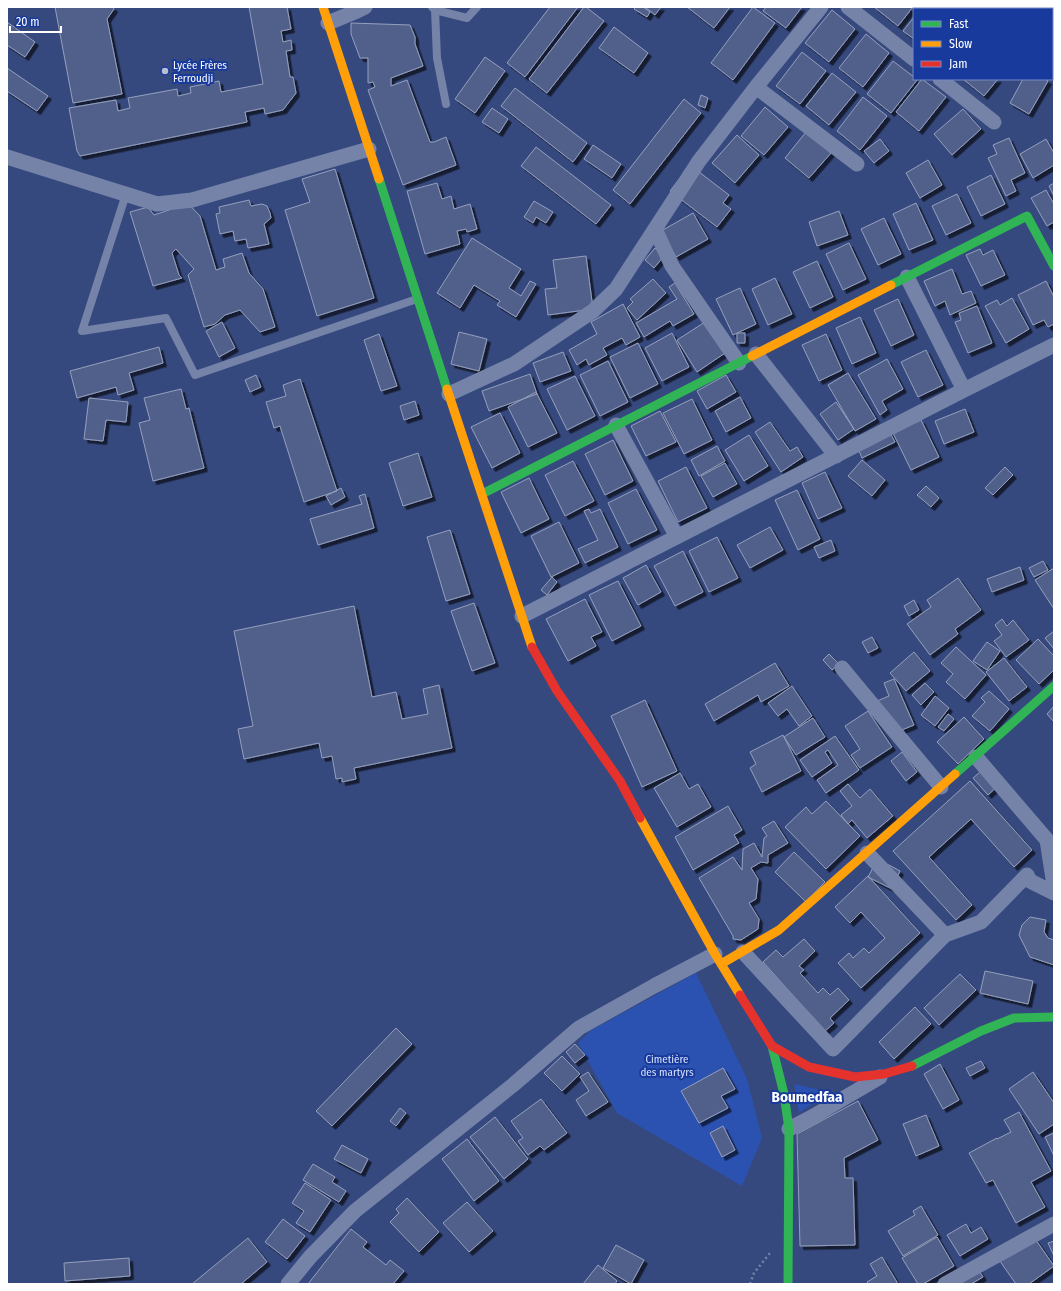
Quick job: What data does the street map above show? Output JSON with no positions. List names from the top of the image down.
{
  "districts": ["Boumedfaa"],
  "parks": ["Cimetière des martyrs"],
  "places": ["Lycée Frères Ferroudji"],
  "legend": ["Fast", "Slow", "Jam"],
  "scale_bar": "20 m"
}
